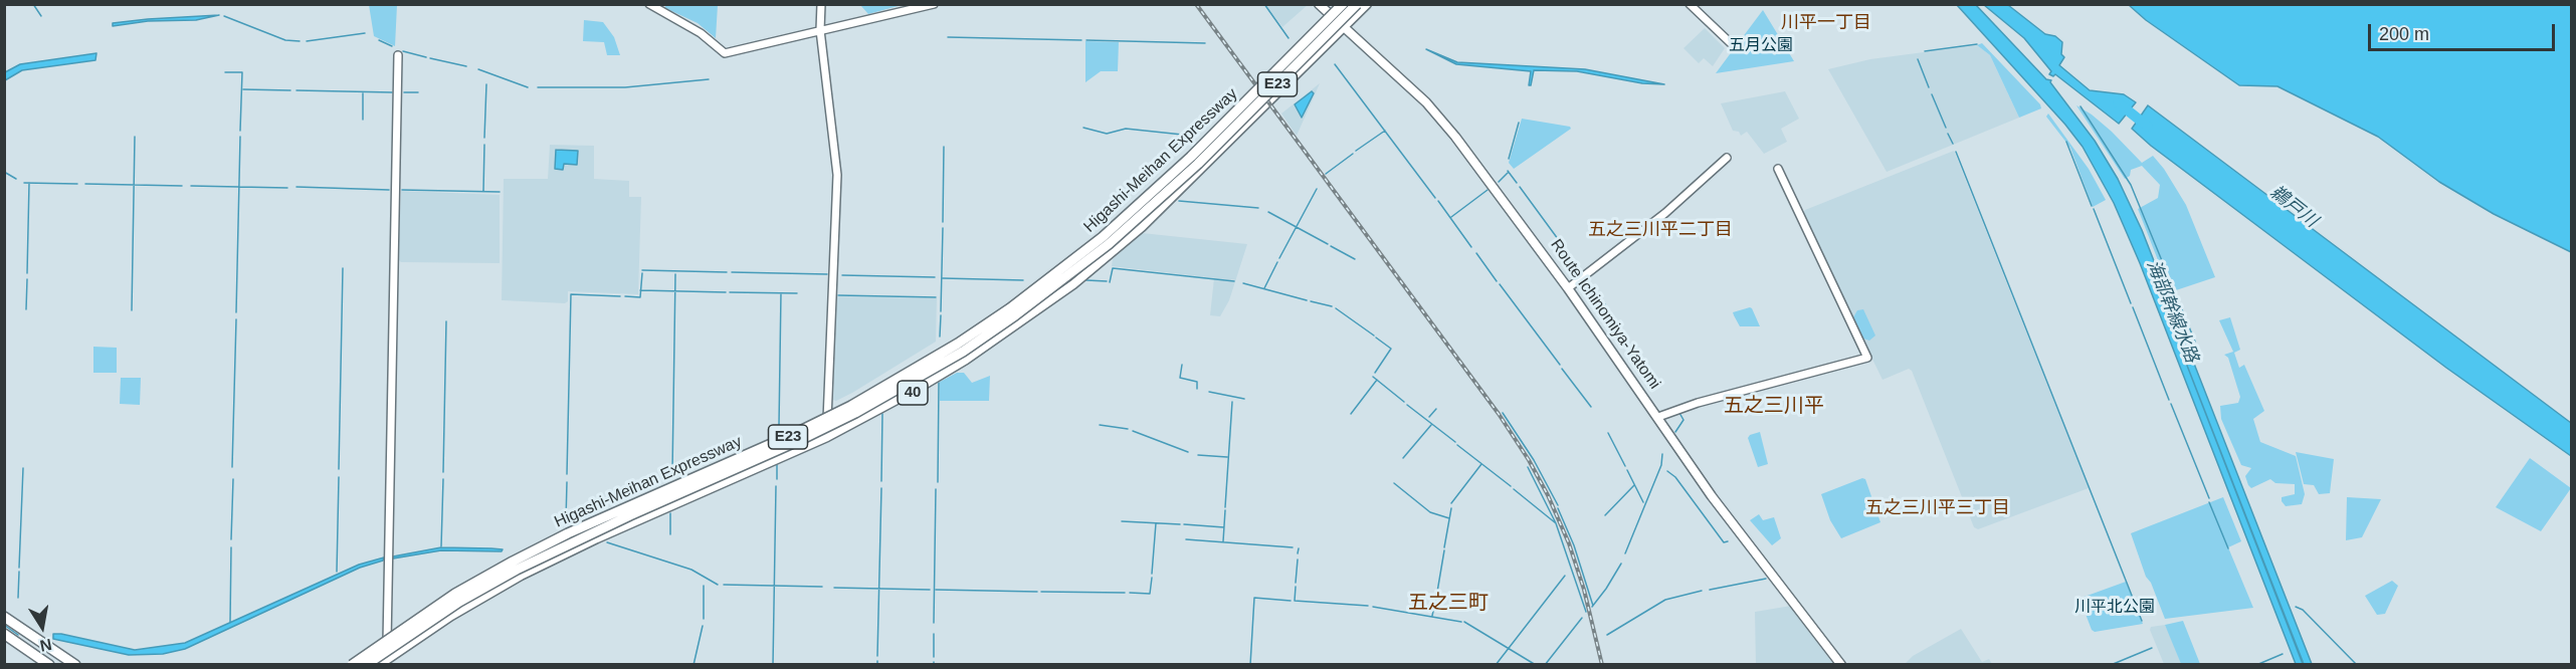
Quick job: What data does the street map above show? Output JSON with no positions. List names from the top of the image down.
{
  "streets": {
    "highway": ["E23", "Higashi-Meihan Expressway"],
    "main road": ["Route Ichinomiya-Yatomi", "40"]
  },
  "crossings": [
    ["Route Ichinomiya-Yatomi", "40"]
  ],
  "districts": [
    "川平一丁目",
    "五之三川平二丁目",
    "五之三川平",
    "五之三川平三丁目",
    "五之三町"
  ],
  "water": ["鵜戸川", "海部幹線水路"],
  "parks": ["五月公園", "川平北公園"],
  "scale_bar": "200 m",
  "north": "bottom"
}
